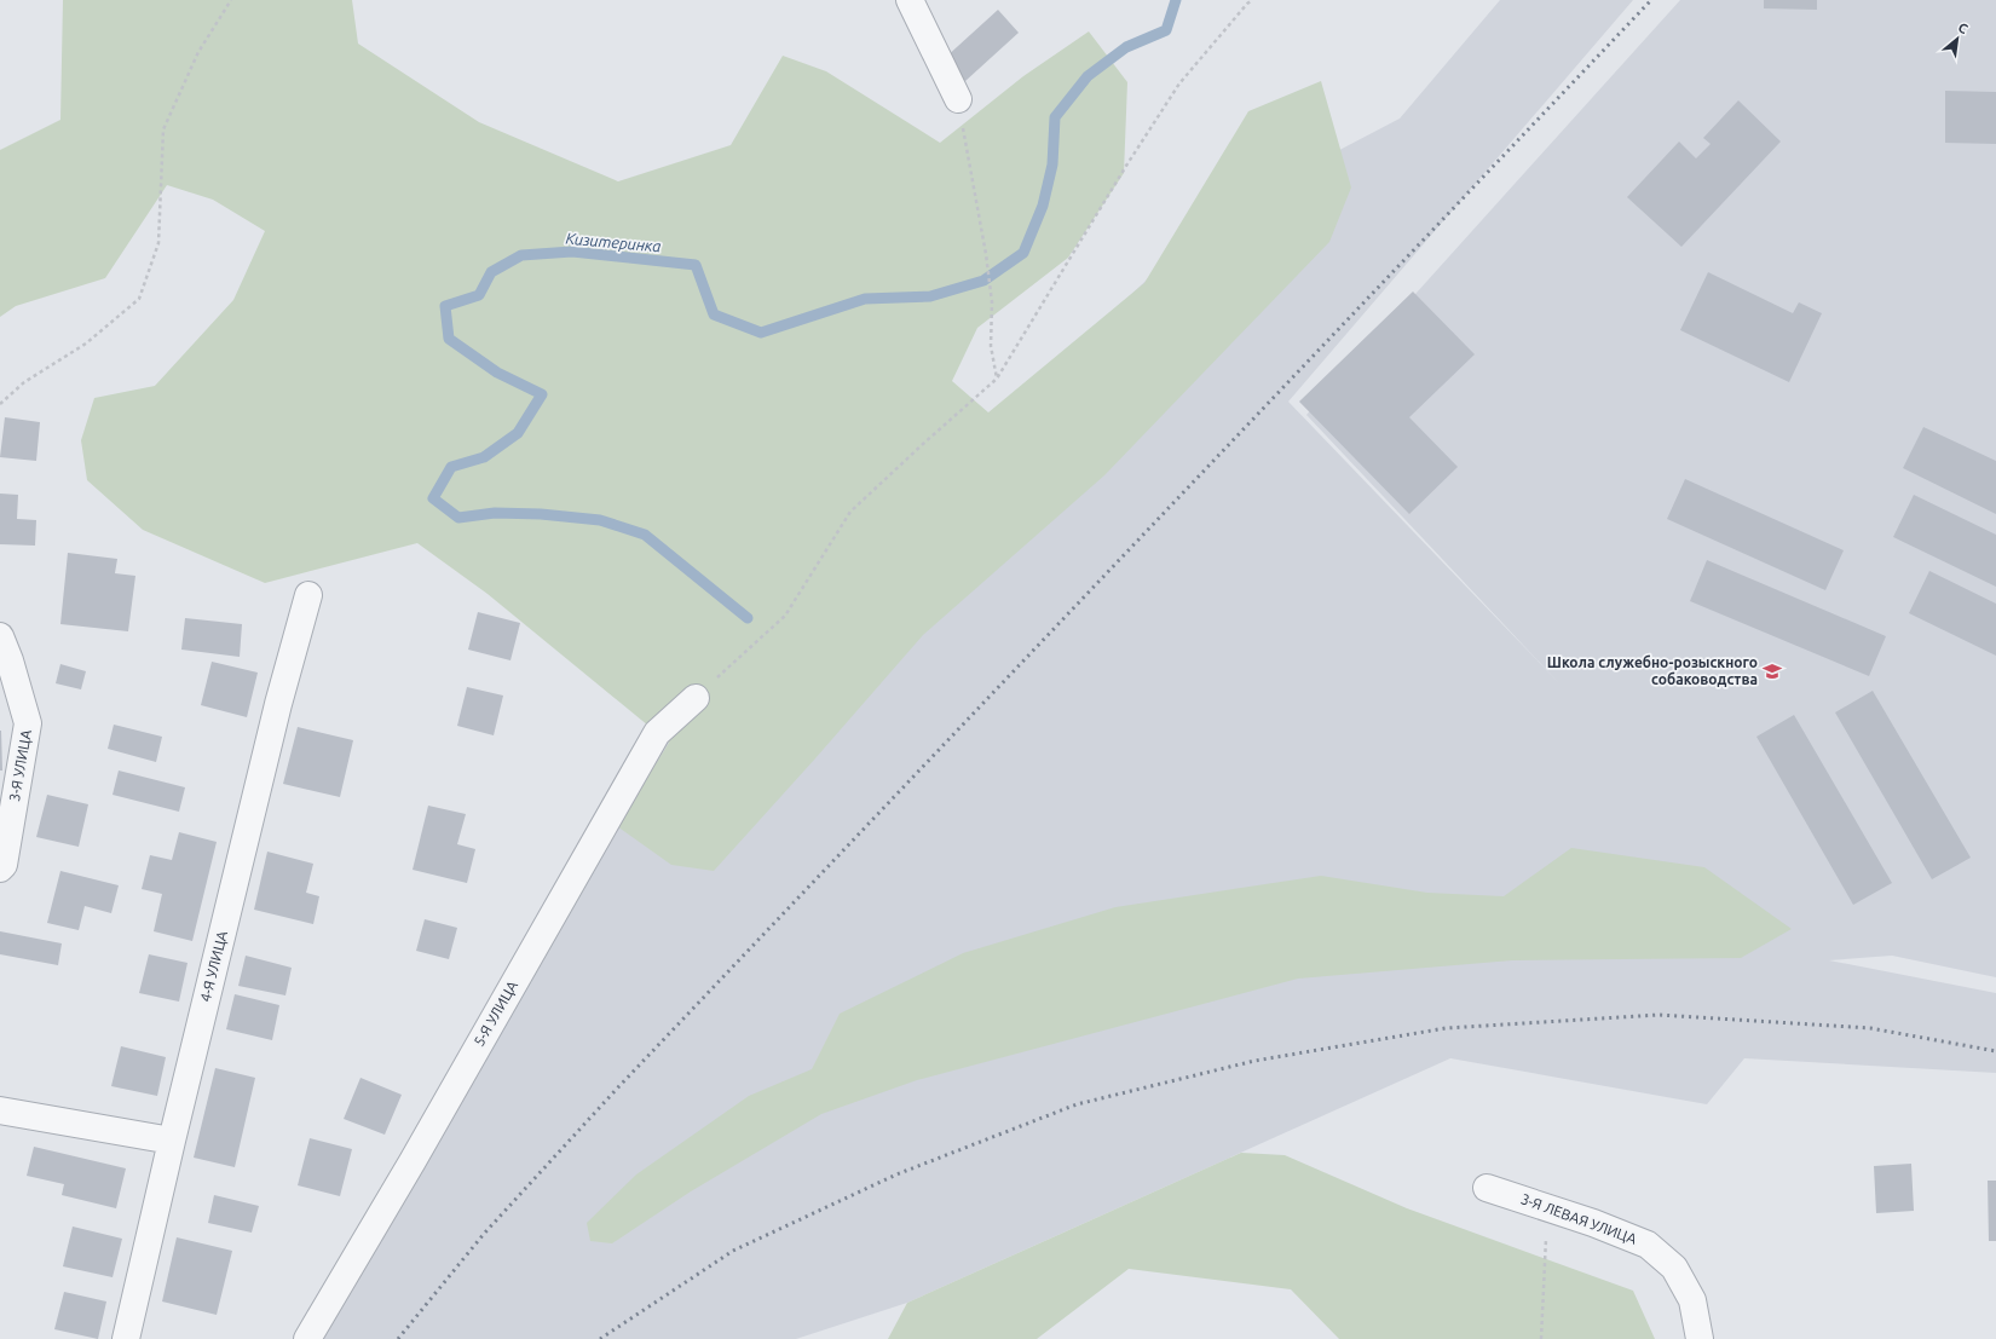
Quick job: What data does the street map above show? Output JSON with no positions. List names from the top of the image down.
{
  "streets": {
    "street": [
      "3-Я УЛИЦА",
      "4-Я УЛИЦА",
      "5-Я УЛИЦА",
      "3-Я ЛЕВАЯ УЛИЦА"
    ]
  },
  "water": ["Кизитеринка"],
  "places": {
    "school or university": ["Школа служебно-розыскного собаководства"]
  },
  "north": "top right"
}
